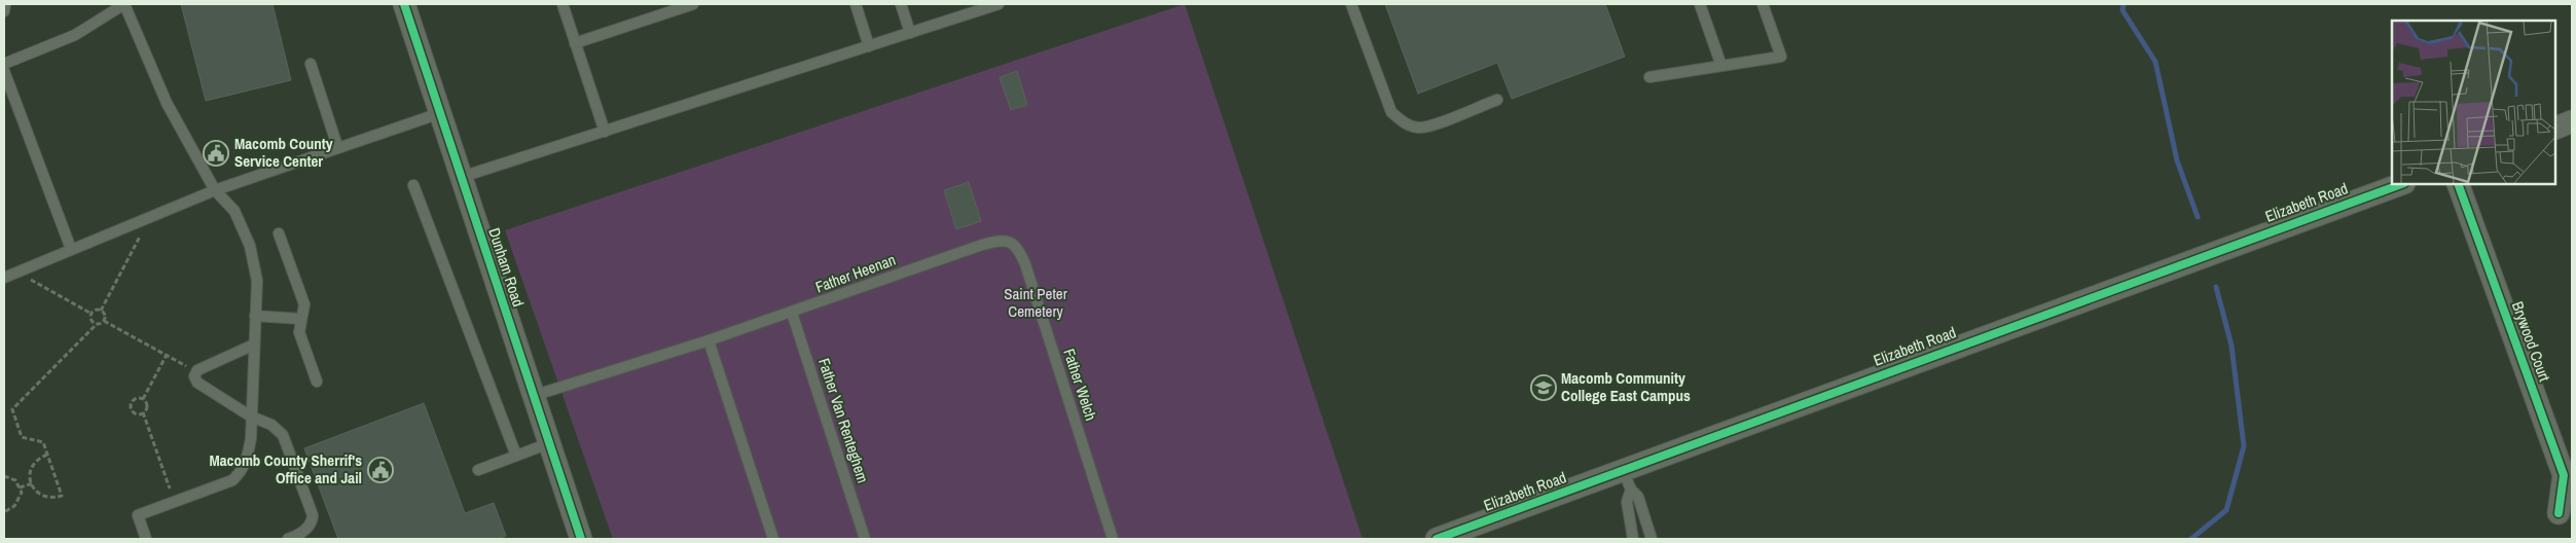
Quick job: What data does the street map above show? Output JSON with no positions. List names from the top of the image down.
{
  "streets": {
    "street": ["Elizabeth Road", "Dunham Road", "Brywood Court"],
    "lane": ["Father Heenan", "Father Welch", "Father Van Renteghem"]
  },
  "crossings": [
    ["Dunham Road", "Father Heenan"],
    ["Father Heenan", "Father Welch"],
    ["Father Heenan", "Father Van Renteghem"]
  ],
  "parks": ["Saint Peter Cemetery"],
  "places": {
    "public building": ["Macomb County Service Center", "Macomb County Sherrif's Office and Jail"],
    "school or university": ["Macomb Community College East Campus"]
  }
}
